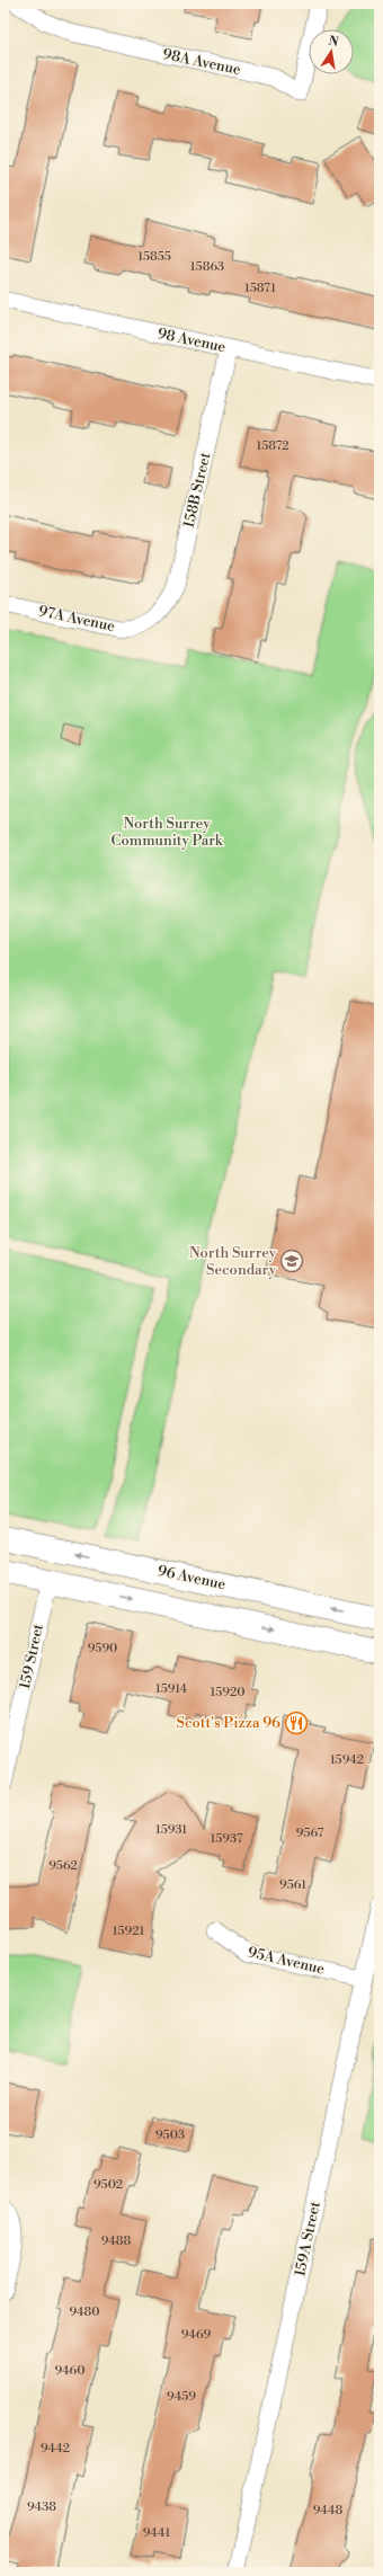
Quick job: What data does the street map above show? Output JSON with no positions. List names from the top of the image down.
{
  "streets": {
    "main road": ["96 Avenue"],
    "street": [
      "98A Avenue",
      "98 Avenue",
      "158B Street",
      "97A Avenue",
      "159 Street",
      "95A Avenue",
      "159A Street"
    ]
  },
  "crossings": [
    ["98 Avenue", "158B Street"],
    ["158B Street", "97A Avenue"],
    ["95A Avenue", "159A Street"]
  ],
  "parks": ["North Surrey Community Park"],
  "places": {
    "school or university": ["North Surrey Secondary"],
    "restaurant": ["Scott's Pizza 96"]
  },
  "house_numbers": [
    "15855",
    "15863",
    "15871",
    "15872",
    "9590",
    "15914",
    "15920",
    "15942",
    "15931",
    "9567",
    "15937",
    "9562",
    "9561",
    "15921",
    "9503",
    "9502",
    "9488",
    "9480",
    "9469",
    "9460",
    "9459",
    "9442",
    "9438",
    "9448",
    "9441"
  ],
  "north": "top"
}
